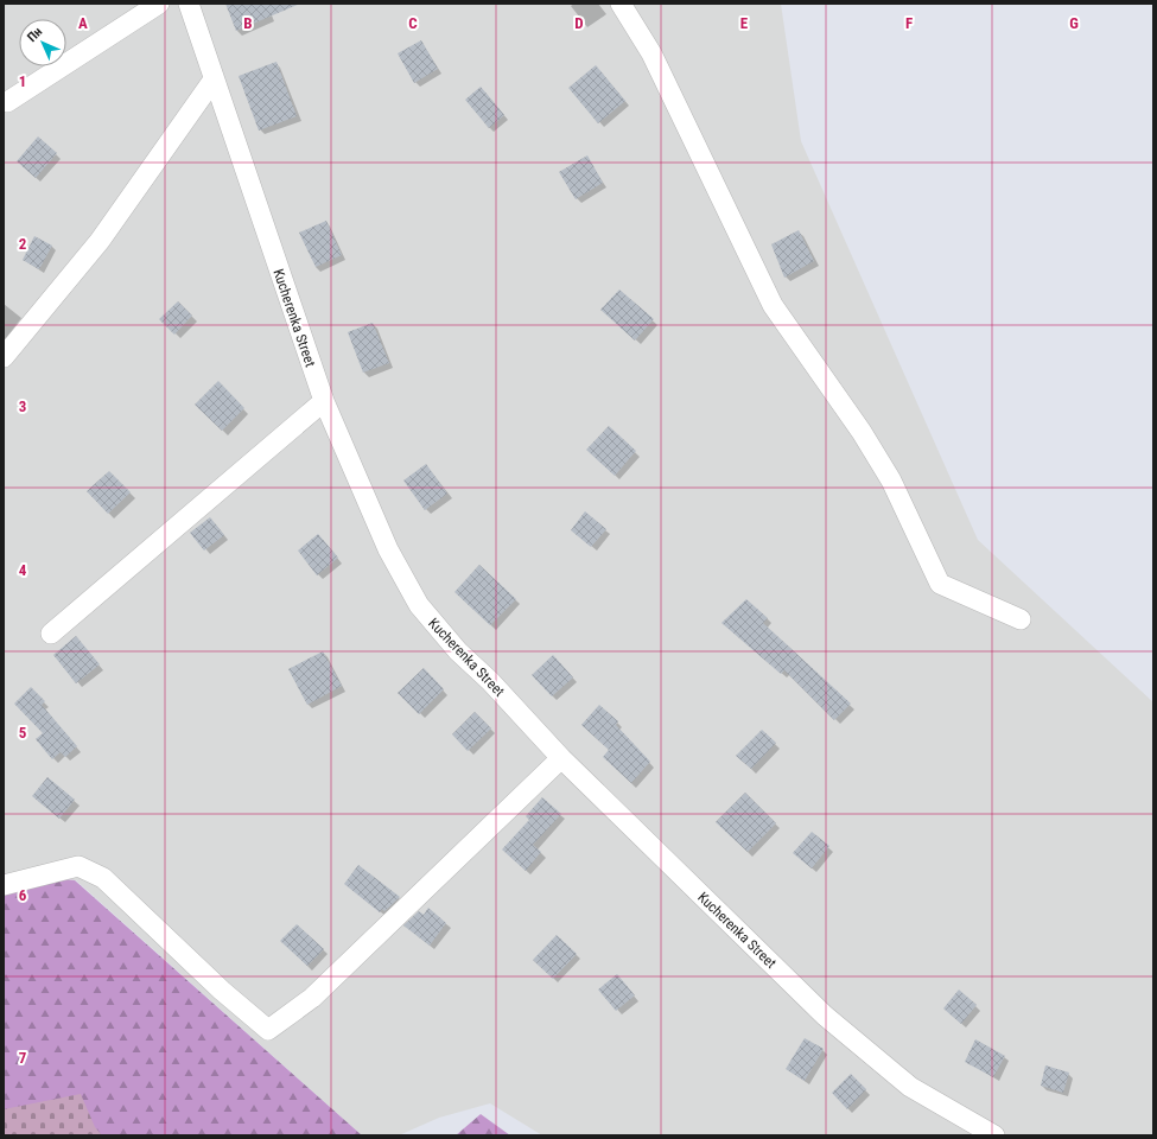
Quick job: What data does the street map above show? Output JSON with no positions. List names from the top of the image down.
{
  "streets": {
    "street": ["Kucherenka Street"]
  },
  "north": "top left",
  "grid": {
    "columns": [
      "A",
      "B",
      "C",
      "D",
      "E",
      "F",
      "G"
    ],
    "rows": [
      "1",
      "2",
      "3",
      "4",
      "5",
      "6",
      "7"
    ]
  }
}
